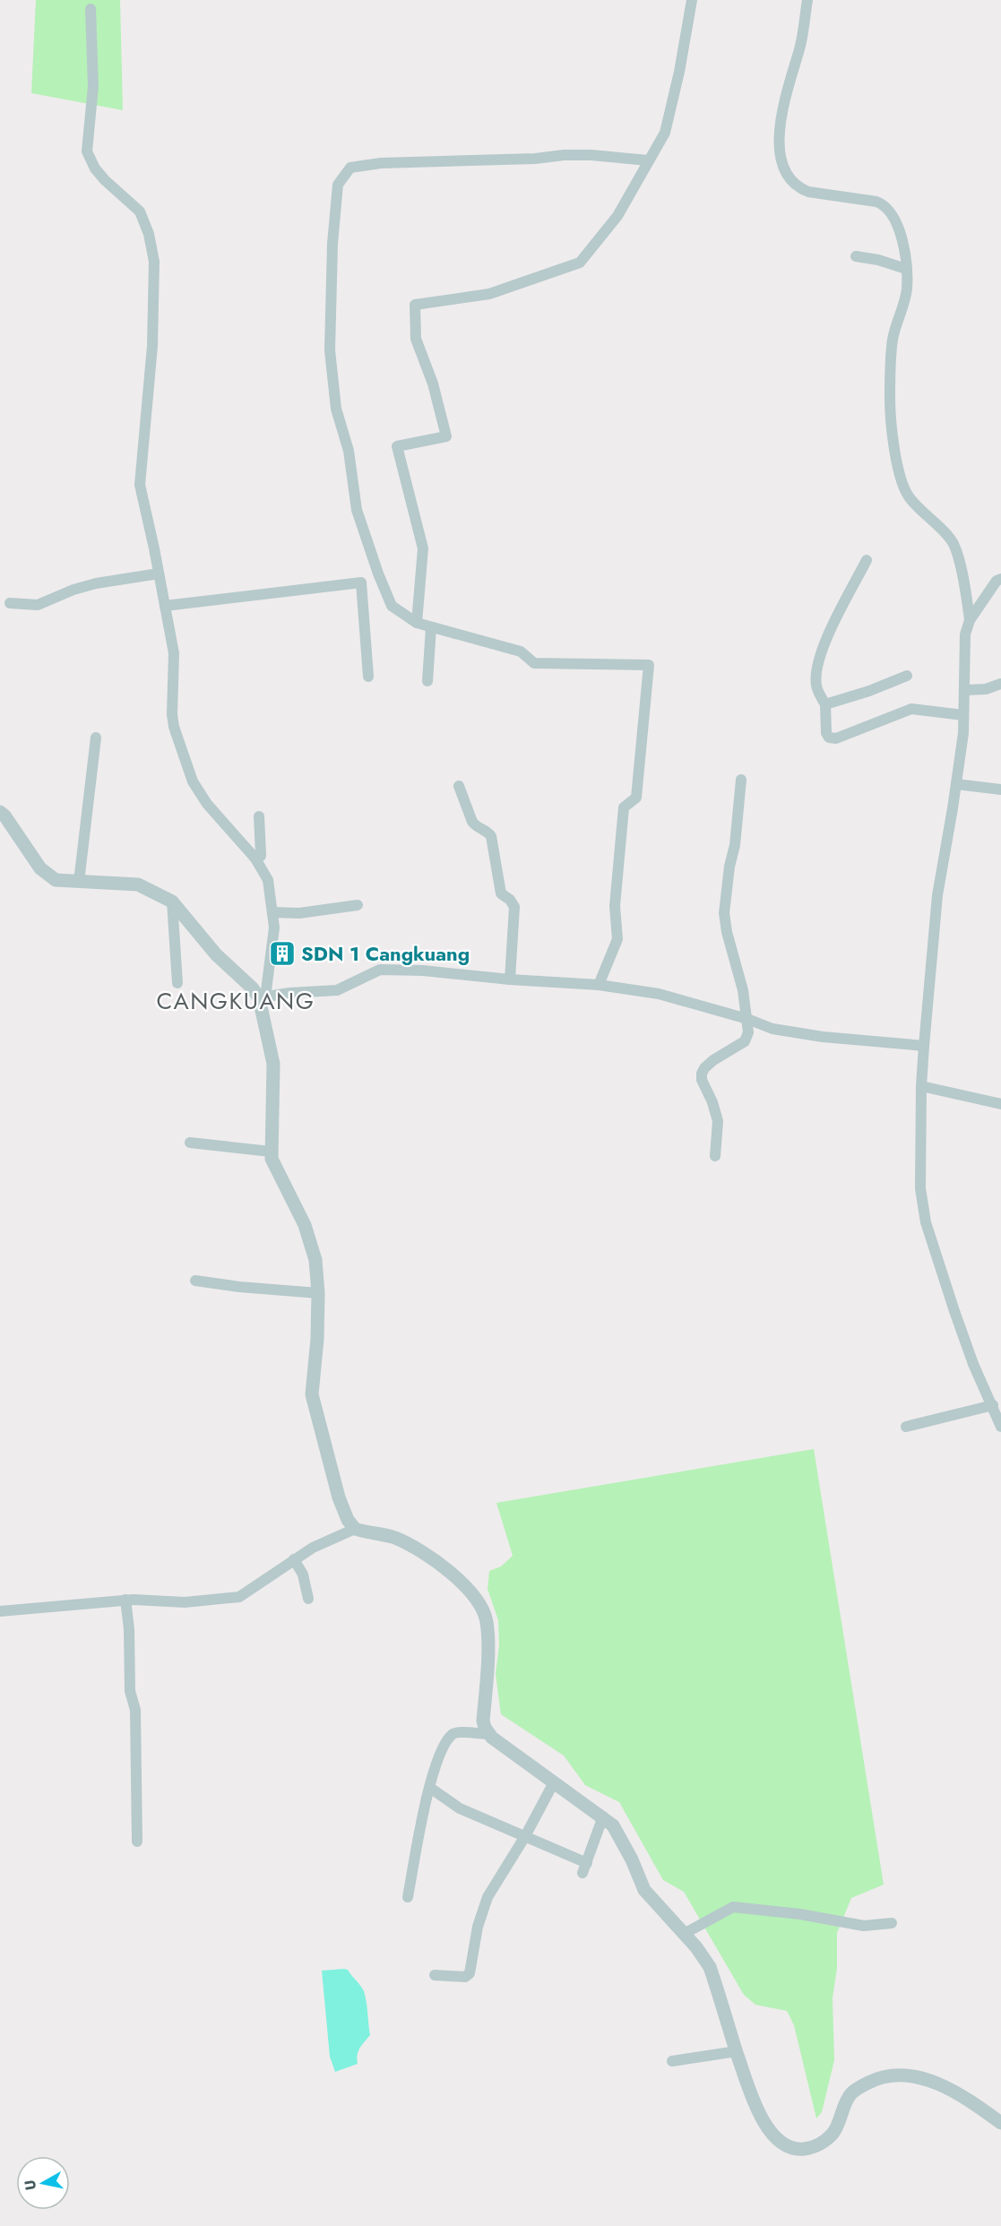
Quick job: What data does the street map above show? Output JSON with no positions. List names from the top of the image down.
{
  "districts": ["CANGKUANG"],
  "places": {
    "building": ["SDN 1 Cangkuang"]
  },
  "north": "left"
}
